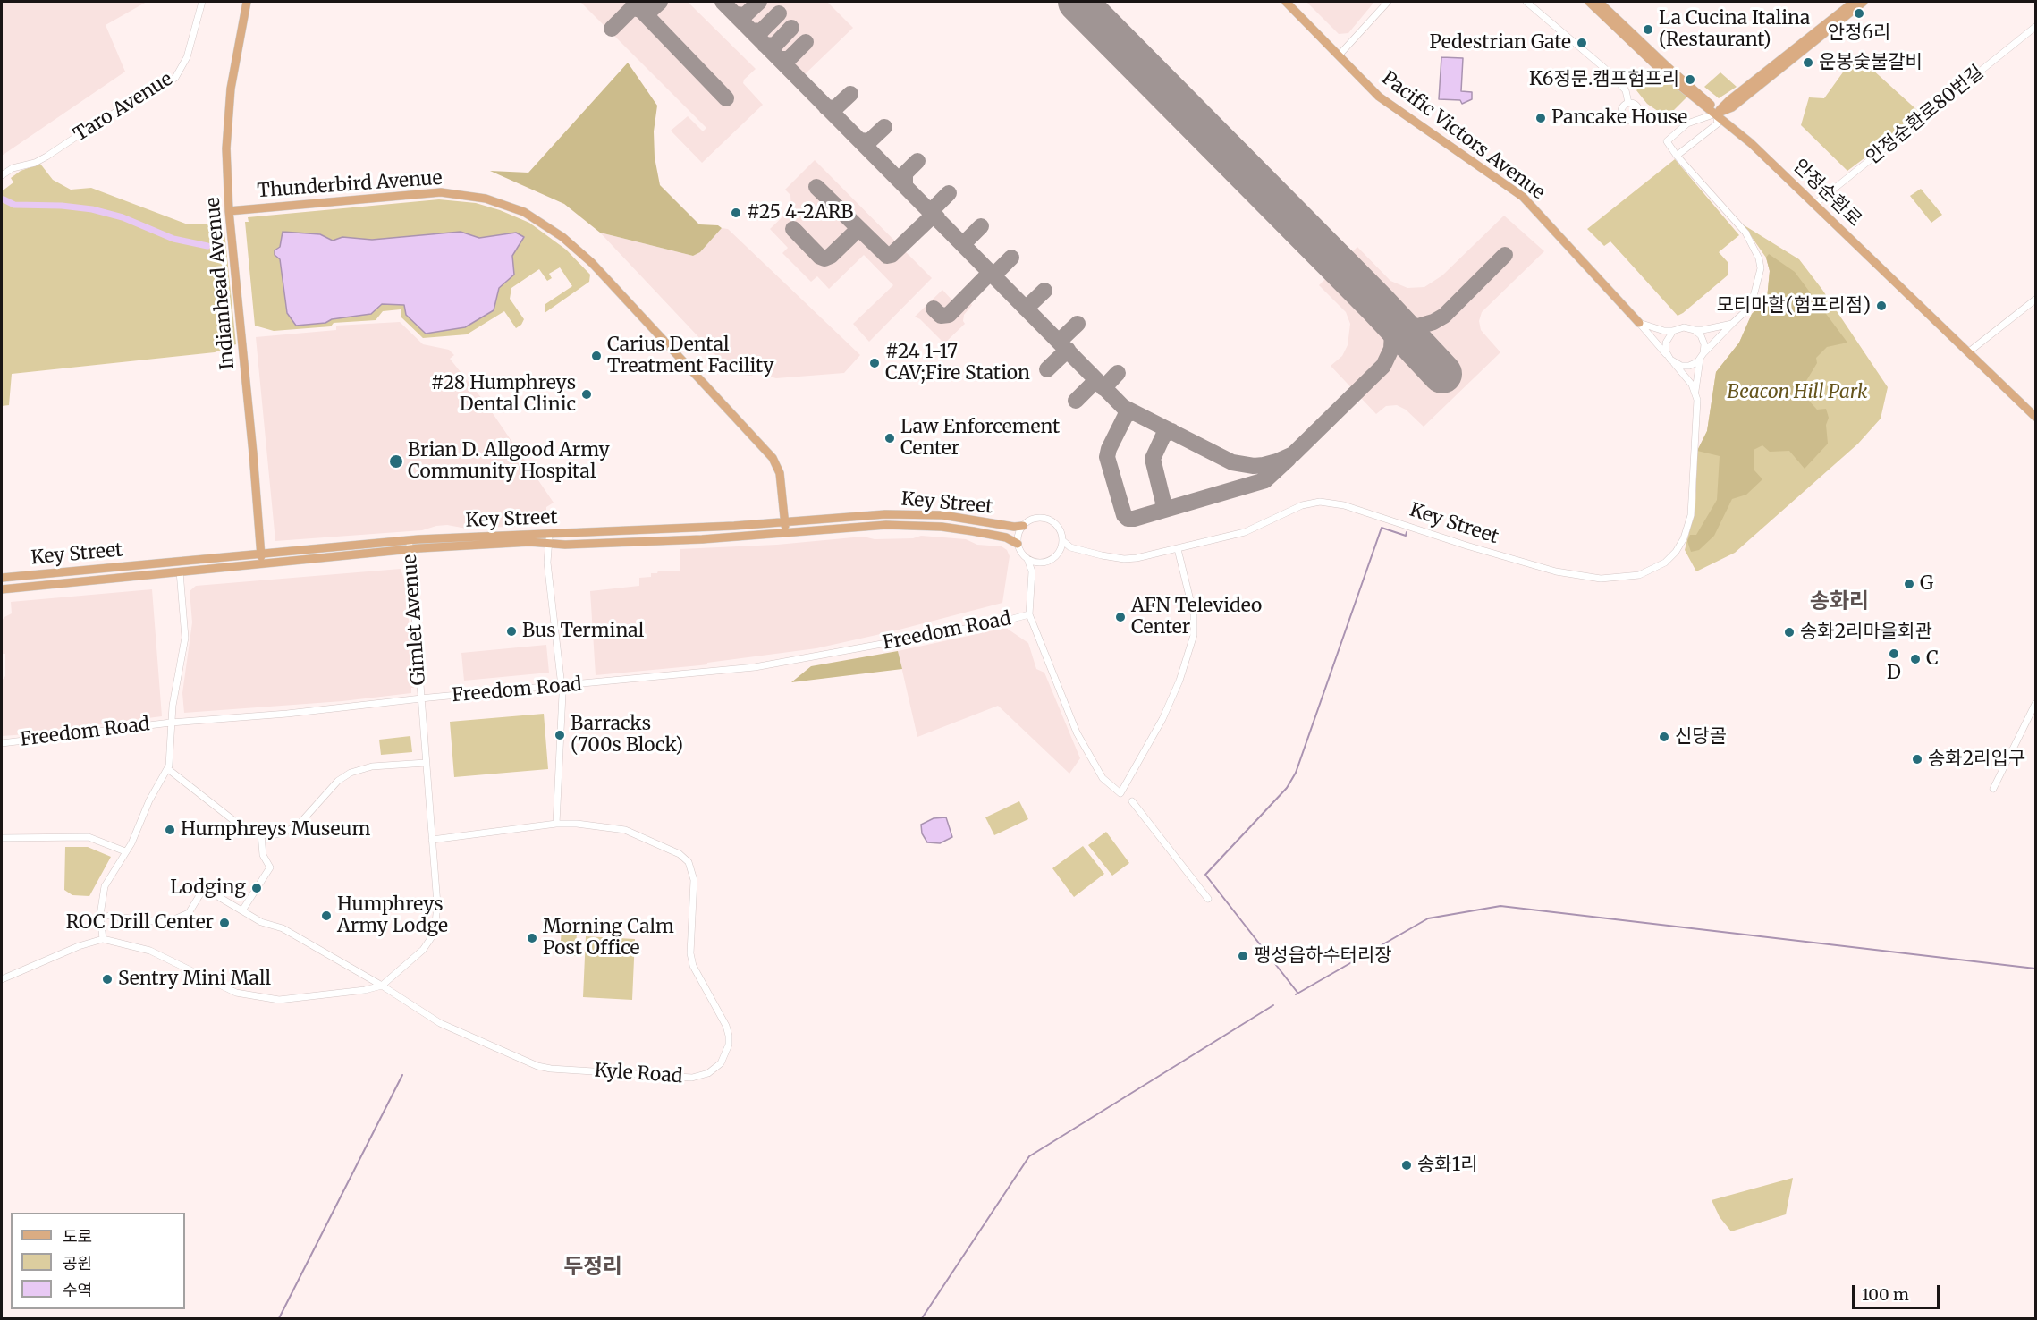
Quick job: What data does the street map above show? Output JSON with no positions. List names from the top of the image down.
{
  "streets": {
    "main road": [
      "Pacific Victors Avenue",
      "Thunderbird Avenue",
      "안정순환로",
      "Indianhead Avenue",
      "Key Street"
    ],
    "street": [
      "Taro Avenue",
      "안정순환로80번길",
      "Gimlet Avenue",
      "Freedom Road",
      "Kyle Road"
    ]
  },
  "crossings": [
    ["안정순환로80번길", "안정순환로"],
    ["Thunderbird Avenue", "Indianhead Avenue"],
    ["Thunderbird Avenue", "Key Street"],
    ["Indianhead Avenue", "Key Street"],
    ["Key Street", "Gimlet Avenue"],
    ["Gimlet Avenue", "Freedom Road"],
    ["Gimlet Avenue", "Kyle Road"]
  ],
  "districts": ["송화리", "두정리"],
  "parks": ["Beacon Hill Park"],
  "places": [
    "안정6리",
    "La Cucina Italina (Restaurant)",
    "Pedestrian Gate",
    "운봉숯불갈비",
    "K6정문.캠프험프리",
    "Pancake House",
    "#25 4-2ARB",
    "모티마할(험프리점)",
    "Carius Dental Treatment Facility",
    "#24 1-17 CAV;Fire Station",
    "#28 Humphreys Dental Clinic",
    "Law Enforcement Center",
    "Brian D. Allgood Army Community Hospital",
    "G",
    "AFN Televideo Center",
    "Bus Terminal",
    "송화2리마을회관",
    "D",
    "C",
    "Barracks (700s Block)",
    "신당골",
    "송화2리입구",
    "Humphreys Museum",
    "Lodging",
    "Humphreys Army Lodge",
    "ROC Drill Center",
    "Morning Calm Post Office",
    "팽성읍하수터리장",
    "Sentry Mini Mall",
    "송화1리"
  ],
  "legend": ["도로", "공원", "수역"],
  "scale_bar": "100 m"
}
